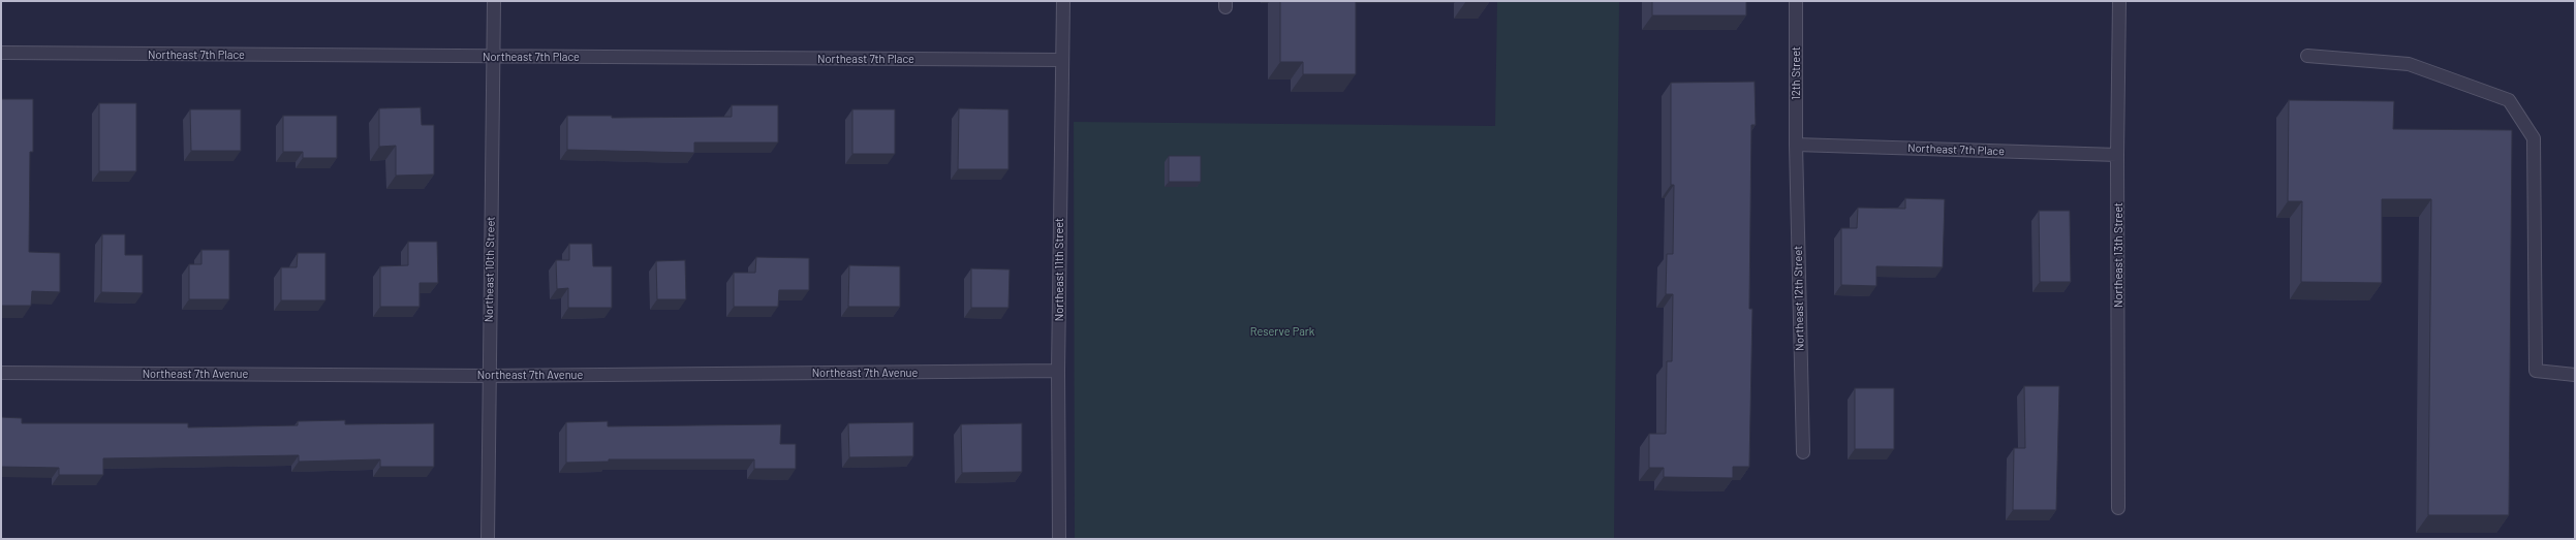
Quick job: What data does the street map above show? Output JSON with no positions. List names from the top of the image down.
{
  "streets": {
    "street": [
      "Northeast 7th Place",
      "12th Street",
      "Northeast 13th Street",
      "Northeast 10th Street",
      "Northeast 11th Street",
      "Northeast 12th Street",
      "Northeast 7th Avenue"
    ]
  },
  "crossings": [
    ["Northeast 7th Place", "12th Street"],
    ["Northeast 7th Place", "Northeast 13th Street"],
    ["Northeast 7th Place", "Northeast 10th Street"],
    ["Northeast 7th Place", "Northeast 11th Street"],
    ["Northeast 7th Place", "Northeast 12th Street"],
    ["12th Street", "Northeast 12th Street"],
    ["Northeast 10th Street", "Northeast 7th Avenue"],
    ["Northeast 11th Street", "Northeast 7th Avenue"]
  ],
  "parks": ["Reserve Park"]
}
